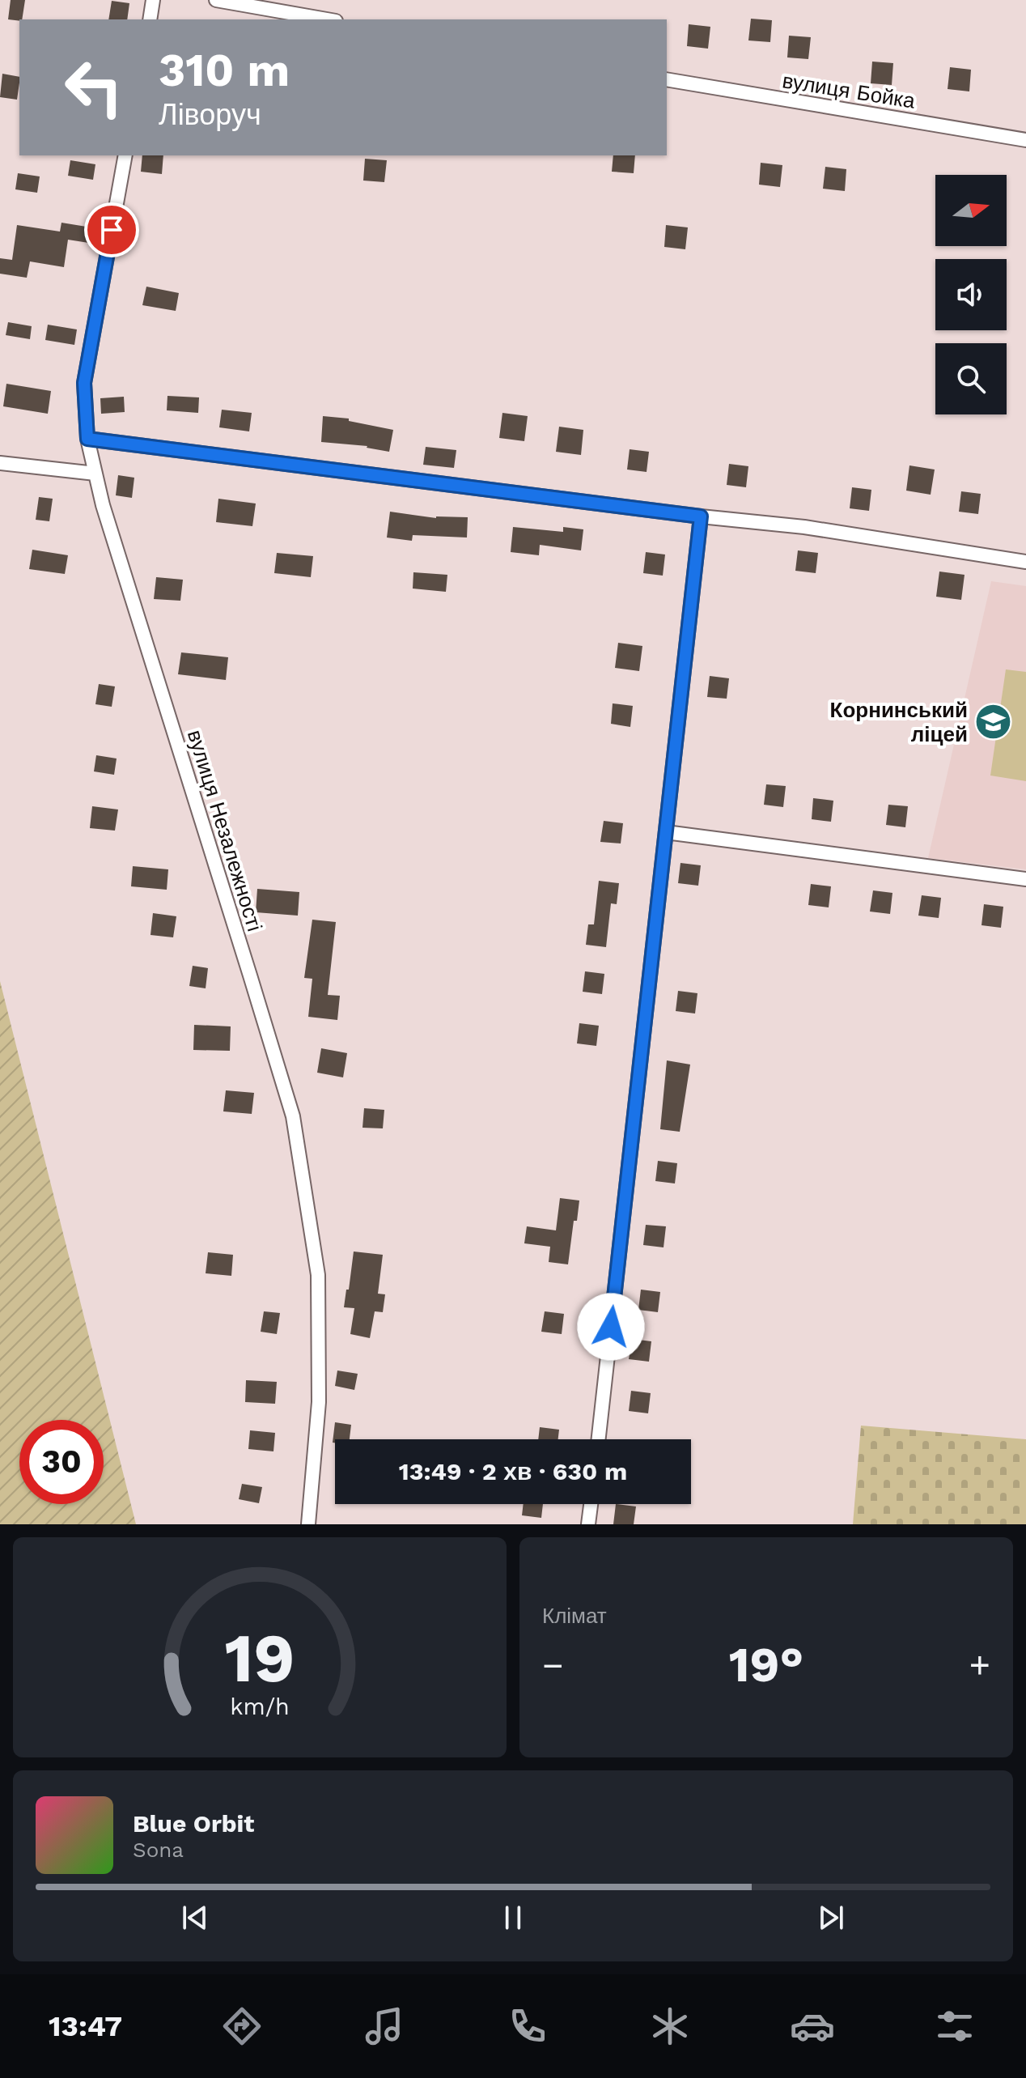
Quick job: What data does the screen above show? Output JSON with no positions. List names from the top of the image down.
{
  "streets": {
    "street": ["вулиця Бойка", "вулиця Незалежності"]
  },
  "places": {
    "school or university": ["Корнинський ліцей"]
  },
  "north": "right",
  "page": {
    "turn": ["310 m", "Ліворуч"],
    "limit": "30",
    "trip": "13:49 · 2 хв · 630 m",
    "tile": "Клімат",
    "heat": ["−", "19°", "+"],
    "song": ["Blue Orbit", "Sona"],
    "tabs": "13:47",
    "gauge": ["19", "km/h"]
  }
}
